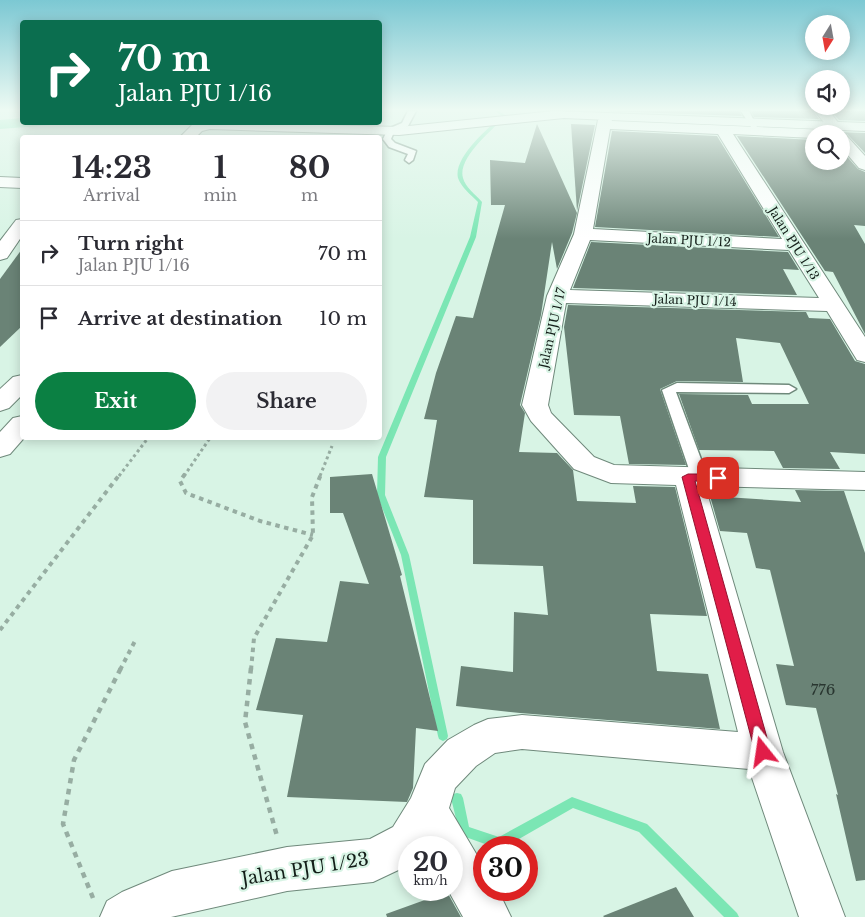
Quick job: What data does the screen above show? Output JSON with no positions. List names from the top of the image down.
{
  "streets": {
    "street": [
      "Jalan PJU 1/12",
      "Jalan PJU 1/13",
      "Jalan PJU 1/14",
      "Jalan PJU 1/17",
      "Jalan PJU 1/23"
    ]
  },
  "crossings": [
    ["Jalan PJU 1/12", "Jalan PJU 1/13"],
    ["Jalan PJU 1/12", "Jalan PJU 1/17"],
    ["Jalan PJU 1/13", "Jalan PJU 1/14"],
    ["Jalan PJU 1/14", "Jalan PJU 1/17"]
  ],
  "house_numbers": ["776"],
  "north": "bottom",
  "page": {
    "turn": ["70 m", "Jalan PJU 1/16"],
    "eta": [
      "14:23",
      "Arrival",
      "1",
      "min",
      "80",
      "m"
    ],
    "list": [
      {
        "name": "Turn right",
        "note": "Jalan PJU 1/16",
        "value": "70 m"
      },
      {
        "name": "Arrive at destination",
        "value": "10 m"
      }
    ],
    "buttons": ["Exit", "Share"],
    "speed": "20 km/h",
    "limit": "30"
  }
}
